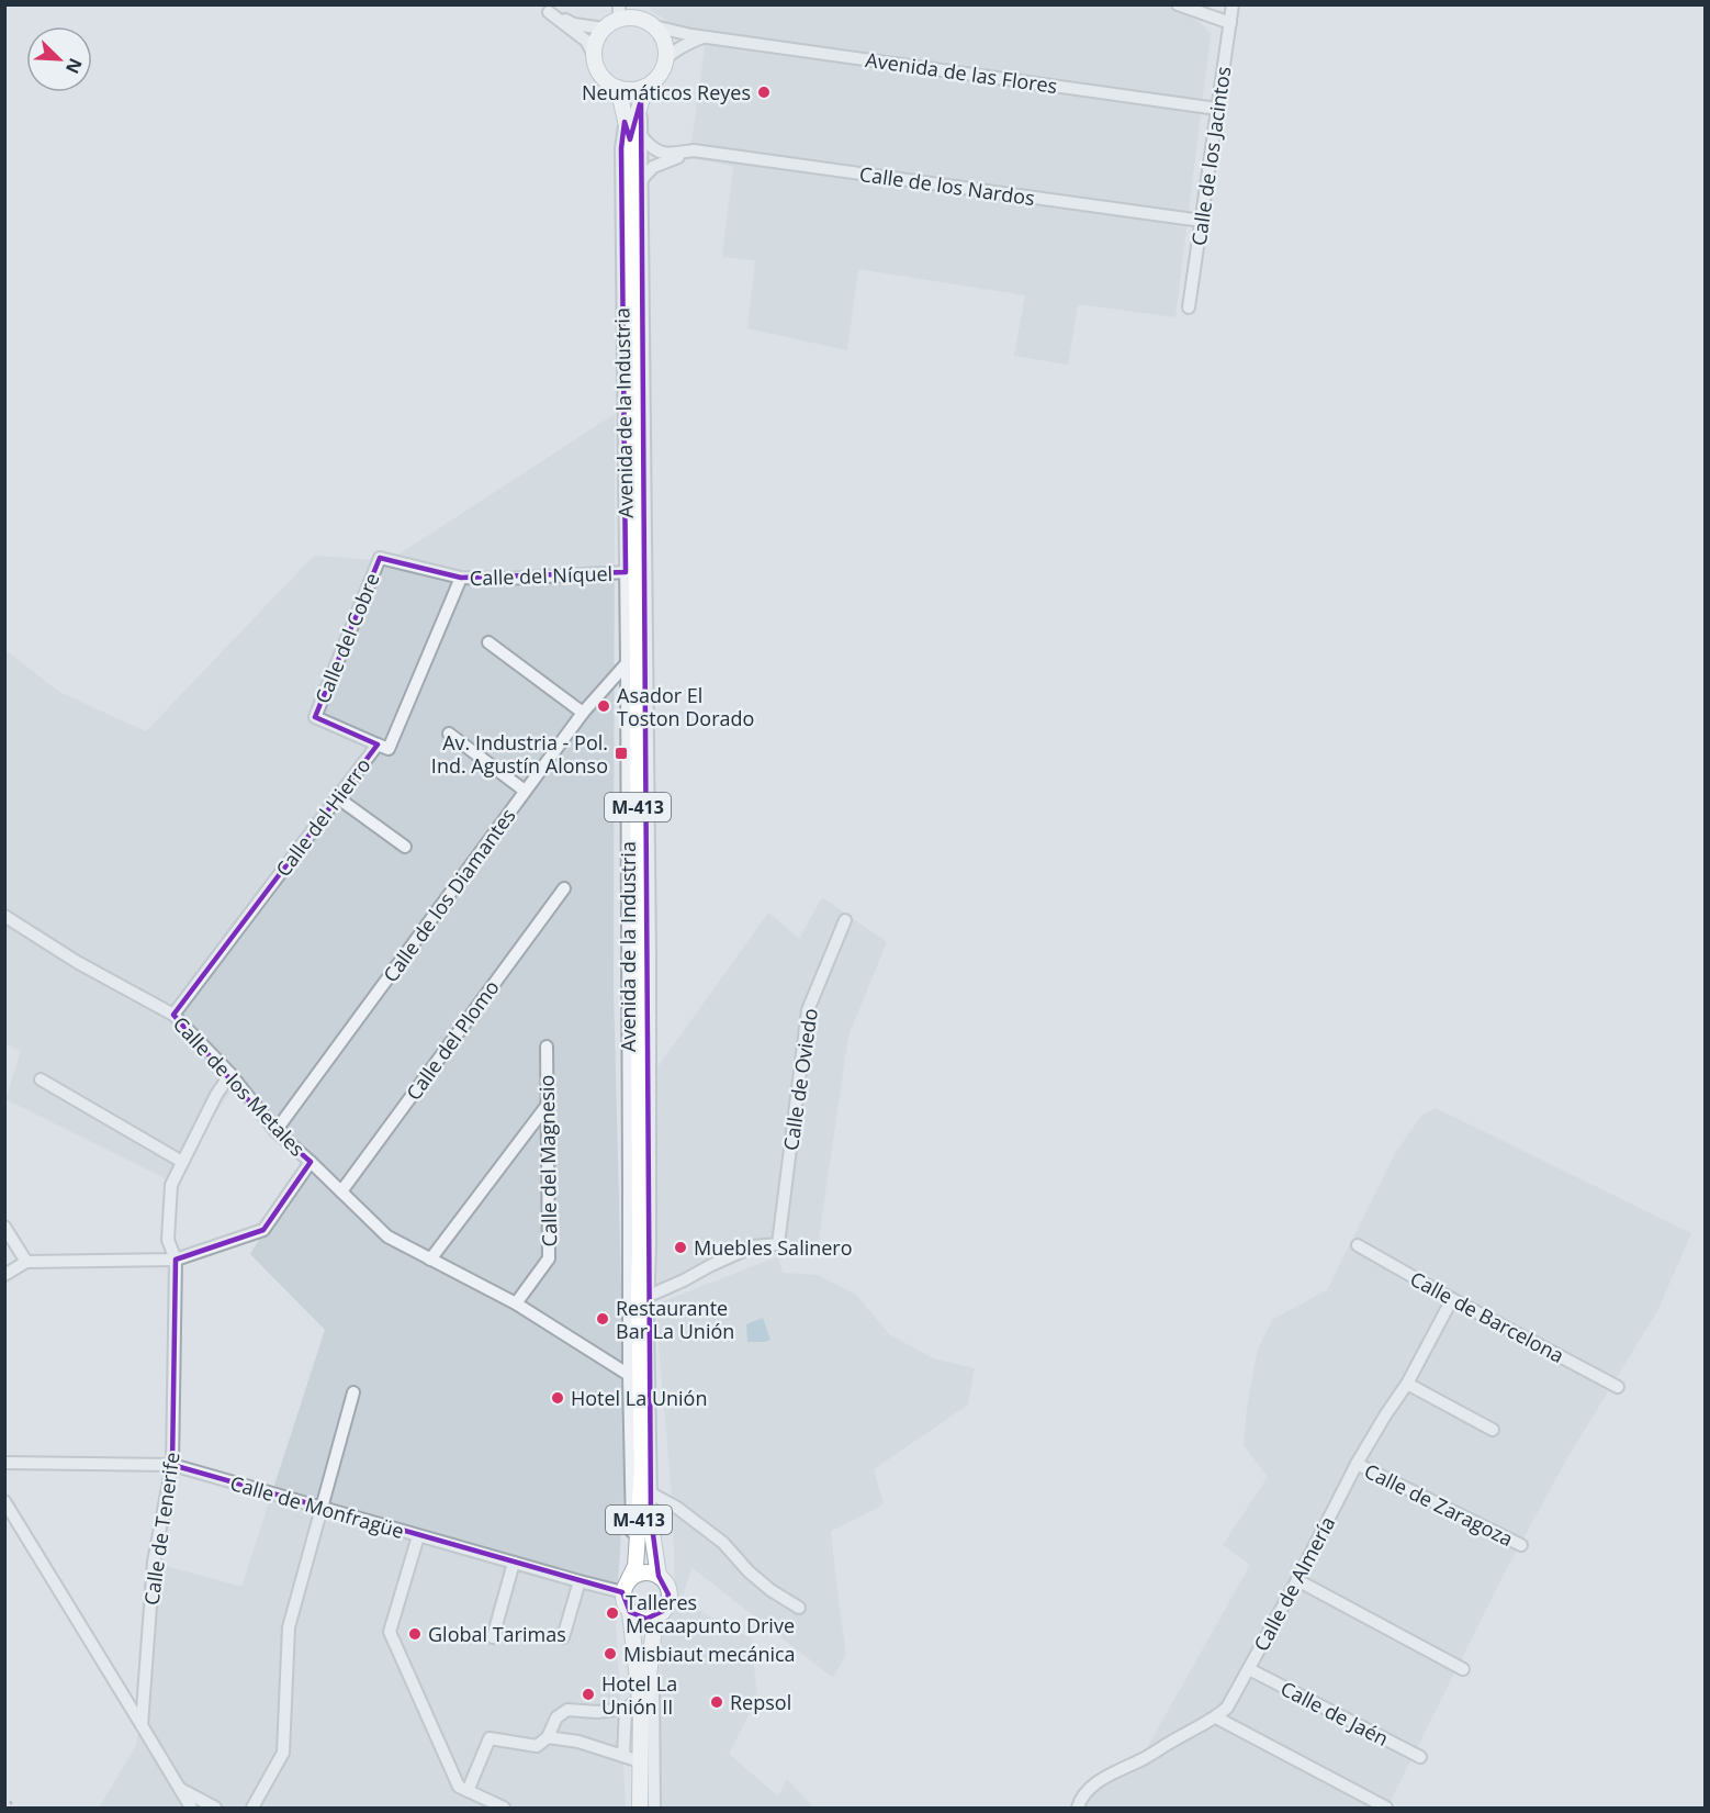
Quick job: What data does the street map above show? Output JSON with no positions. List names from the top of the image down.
{
  "streets": {
    "main road": ["Avenida de la Industria", "M-413"],
    "street": [
      "Avenida de las Flores",
      "Calle de los Jacintos",
      "Calle de los Nardos",
      "Calle del Níquel",
      "Calle del Cobre",
      "Calle del Hierro",
      "Calle de los Diamantes",
      "Calle del Plomo",
      "Calle de Oviedo",
      "Calle de los Metales",
      "Calle del Magnesio",
      "Calle de Barcelona",
      "Calle de Zaragoza",
      "Calle de Monfragüe",
      "Calle de Tenerife",
      "Calle de Almería",
      "Calle de Jaén"
    ]
  },
  "crossings": [
    ["Avenida de las Flores", "Calle de los Jacintos"],
    ["Avenida de las Flores", "Avenida de la Industria"],
    ["Avenida de las Flores", "M-413"],
    ["Calle de los Jacintos", "Calle de los Nardos"],
    ["Calle de los Nardos", "Avenida de la Industria"],
    ["Avenida de la Industria", "Calle del Níquel"],
    ["Avenida de la Industria", "M-413"],
    ["Avenida de la Industria", "Calle de los Diamantes"],
    ["Avenida de la Industria", "Calle de Oviedo"],
    ["Avenida de la Industria", "Calle de los Metales"],
    ["Avenida de la Industria", "Calle de Monfragüe"],
    ["Calle del Níquel", "Calle del Cobre"],
    ["Calle del Níquel", "Calle del Hierro"],
    ["Calle del Cobre", "Calle del Hierro"],
    ["M-413", "Calle de Monfragüe"],
    ["Calle del Hierro", "Calle de los Metales"],
    ["Calle de los Diamantes", "Calle de los Metales"],
    ["Calle del Plomo", "Calle de los Metales"],
    ["Calle de los Metales", "Calle del Magnesio"],
    ["Calle de los Metales", "Calle de Tenerife"],
    ["Calle de Barcelona", "Calle de Almería"],
    ["Calle de Zaragoza", "Calle de Almería"],
    ["Calle de Monfragüe", "Calle de Tenerife"],
    ["Calle de Almería", "Calle de Jaén"]
  ],
  "places": {
    "other": [
      "Neumáticos Reyes",
      "Asador El Toston Dorado",
      "Muebles Salinero",
      "Restaurante Bar La Unión",
      "Hotel La Unión",
      "Talleres Mecaapunto Drive",
      "Global Tarimas",
      "Misbiaut mecánica",
      "Hotel La Unión II",
      "Repsol"
    ],
    "transit": ["Av. Industria - Pol. Ind. Agustín Alonso"]
  },
  "north": "bottom right"
}
